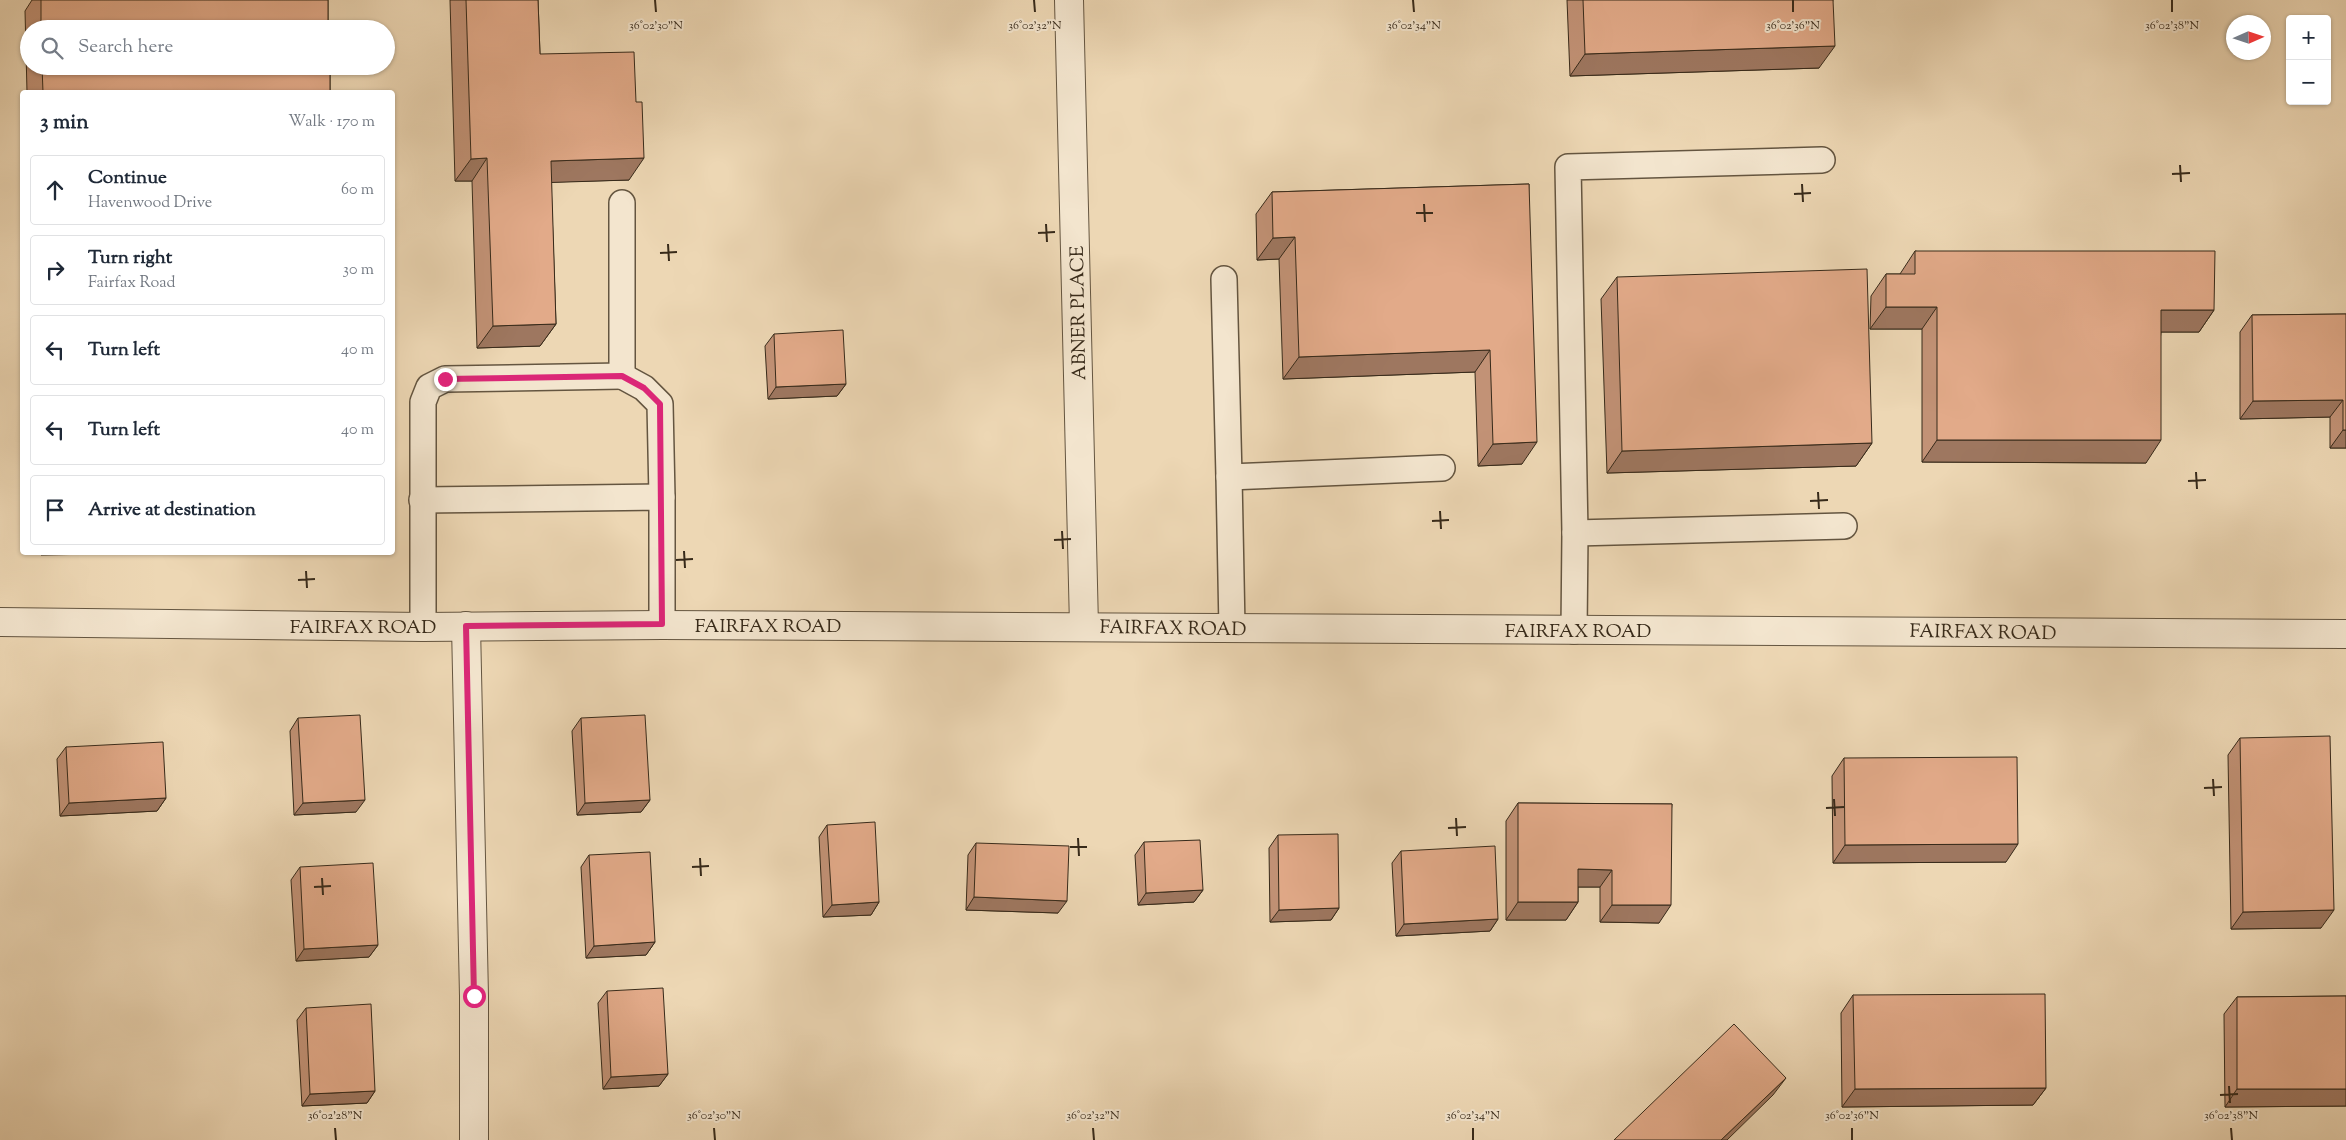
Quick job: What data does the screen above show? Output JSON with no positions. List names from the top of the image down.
{
  "streets": {
    "street": ["ABNER PLACE", "FAIRFAX ROAD"]
  },
  "crossings": [
    ["ABNER PLACE", "FAIRFAX ROAD"]
  ],
  "north": "right",
  "page": {
    "map_buttons": ["+", "−"],
    "search": "Search here",
    "heading": ["3 min", "Walk · 170 m"],
    "list": [
      ["Continue", "Havenwood Drive", "60 m"],
      ["Turn right", "Fairfax Road", "30 m"],
      ["Turn left", "40 m"],
      ["Turn left", "40 m"],
      "Arrive at destination"
    ]
  },
  "coordinates": [
    "36°02'30\"N",
    "36°02'32\"N",
    "36°02'34\"N",
    "36°02'36\"N",
    "36°02'38\"N",
    "36°02'28\"N"
  ]
}
